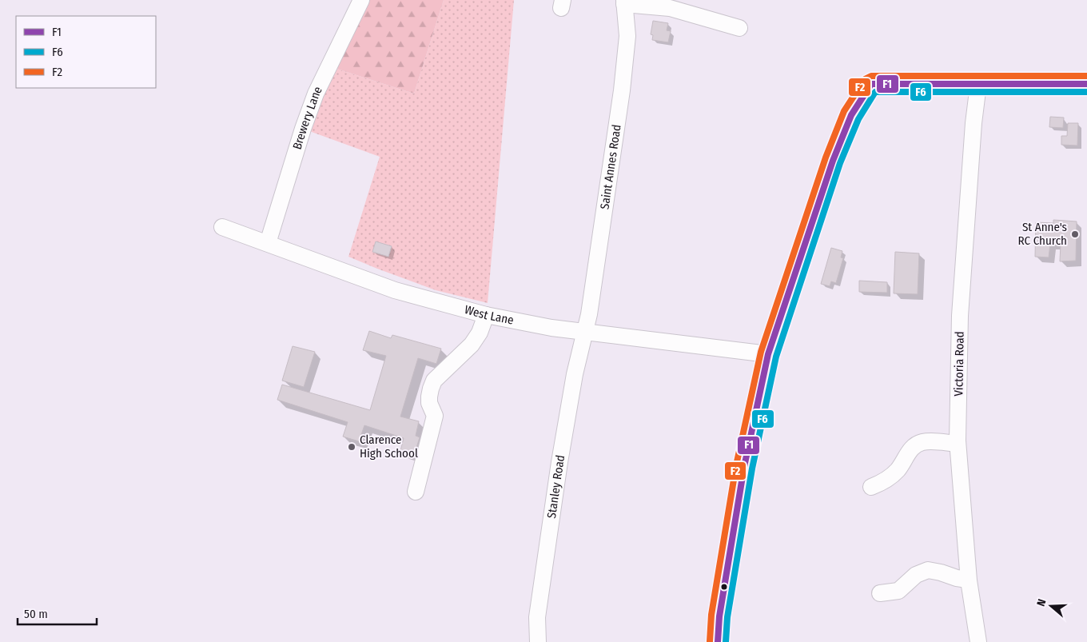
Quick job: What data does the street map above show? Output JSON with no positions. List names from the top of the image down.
{
  "streets": {
    "street": [
      "Brewery Lane",
      "Saint Annes Road",
      "West Lane",
      "Victoria Road",
      "Stanley Road"
    ]
  },
  "crossings": [
    ["Brewery Lane", "West Lane"],
    ["Saint Annes Road", "West Lane"],
    ["Saint Annes Road", "Stanley Road"],
    ["West Lane", "Stanley Road"]
  ],
  "places": ["St Anne's RC Church", "Clarence High School"],
  "lines": ["transit line F2", "transit line F1", "transit line F6"],
  "legend": ["F1", "F6", "F2"],
  "scale_bar": "50 m",
  "north": "left"
}
